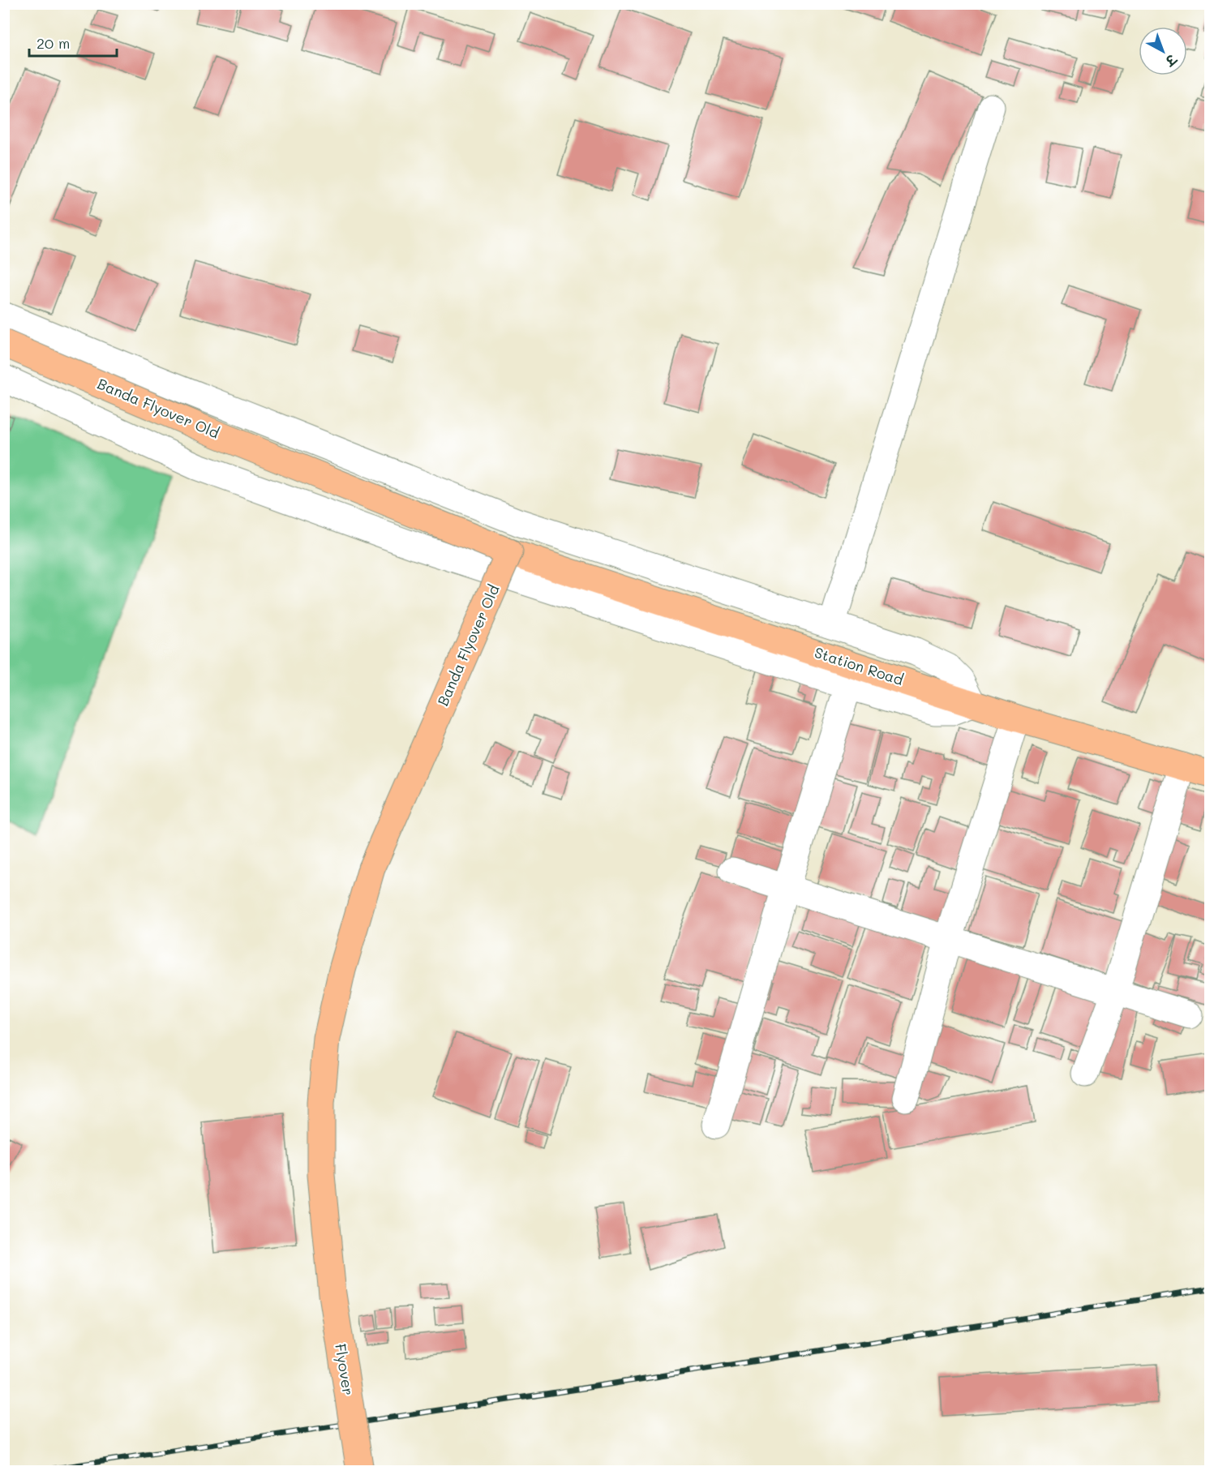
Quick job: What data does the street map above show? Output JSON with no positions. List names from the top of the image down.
{
  "streets": {
    "main road": ["Banda Flyover Old", "Station Road", "Flyover"]
  },
  "crossings": [
    ["Banda Flyover Old", "Station Road"],
    ["Banda Flyover Old", "Flyover"]
  ],
  "scale_bar": "20 m",
  "north": "bottom right"
}
